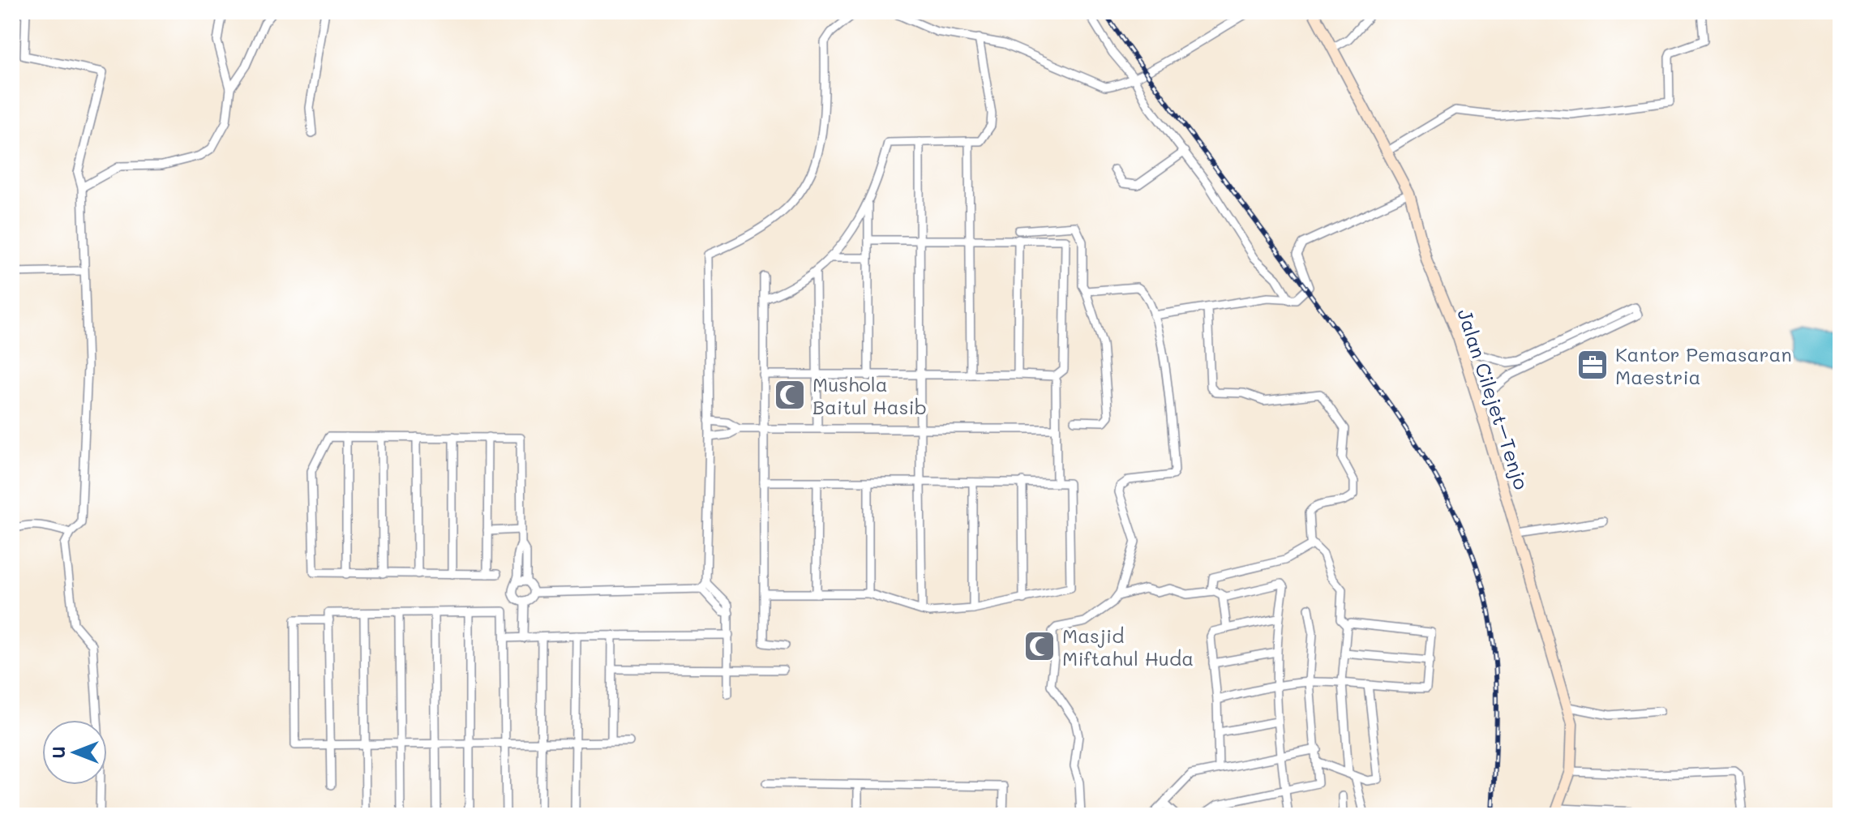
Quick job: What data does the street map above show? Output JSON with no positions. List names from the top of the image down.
{
  "streets": {
    "main road": ["Jalan Cilejet–Tenjo"]
  },
  "places": {
    "office": ["Kantor Pemasaran Maestria"],
    "mosque": ["Mushola Baitul Hasib", "Masjid Miftahul Huda"]
  },
  "north": "left"
}
